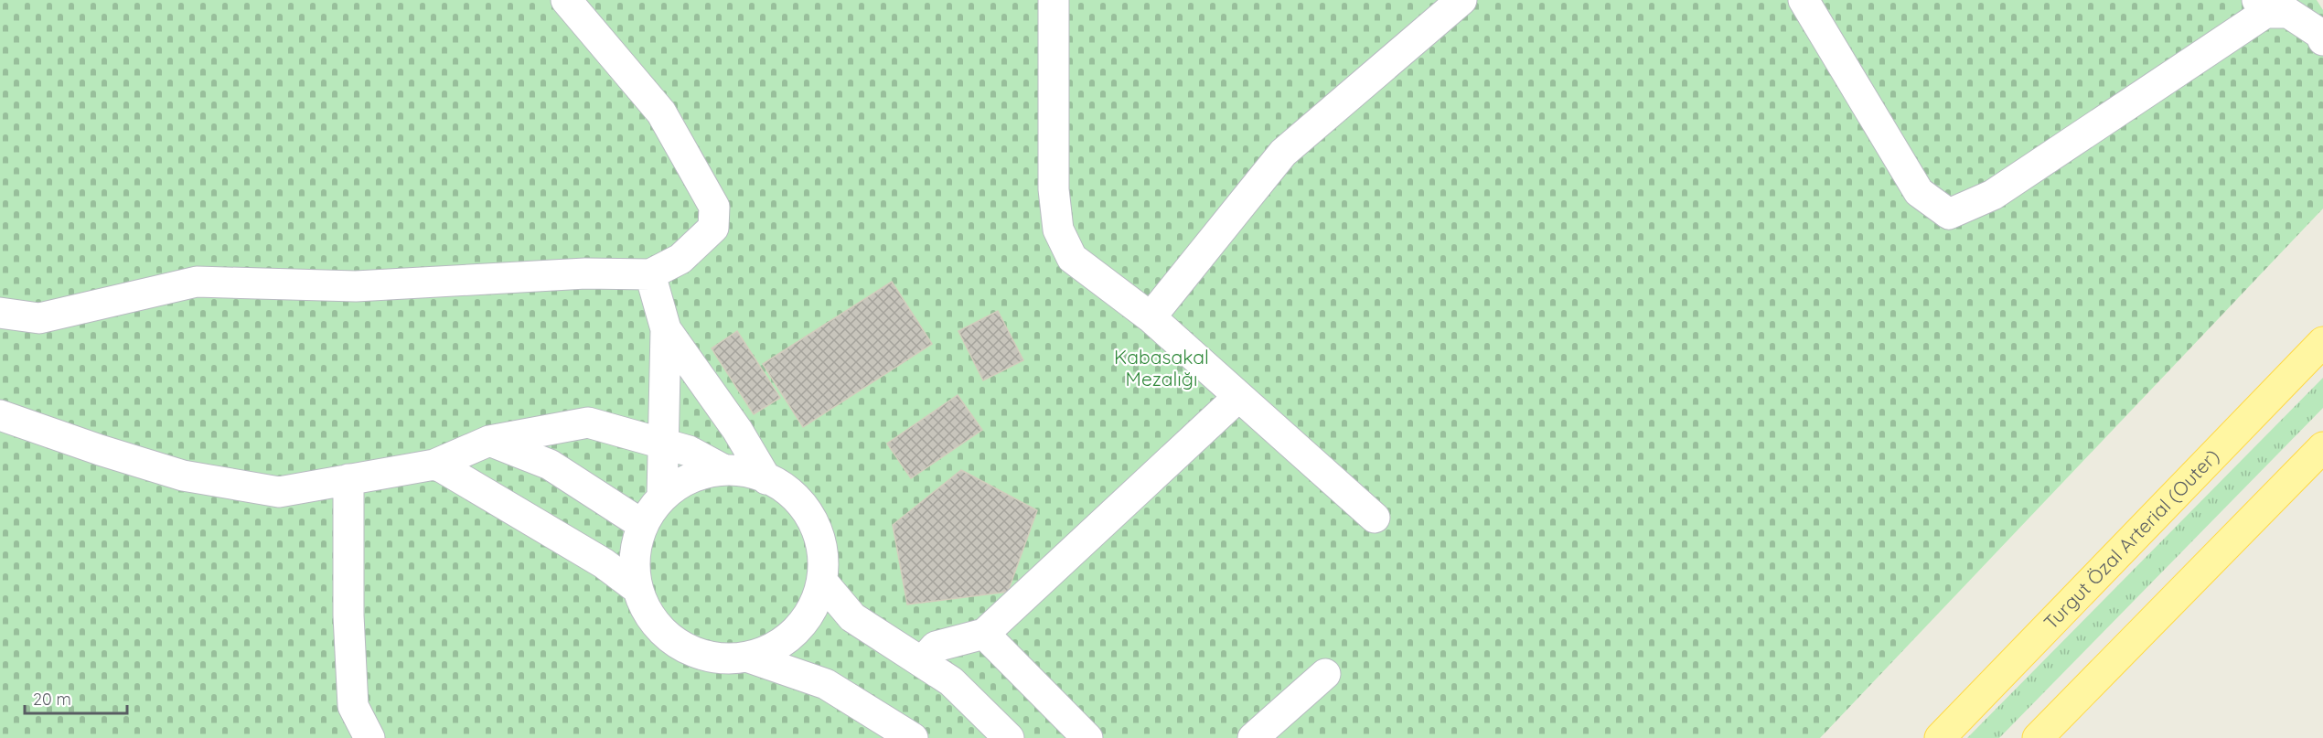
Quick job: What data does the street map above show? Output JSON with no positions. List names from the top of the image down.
{
  "streets": {
    "main road": ["Turgut Özal Arterial (Outer)"]
  },
  "parks": ["Kabasakal Mezalığı"],
  "scale_bar": "20 m"
}
